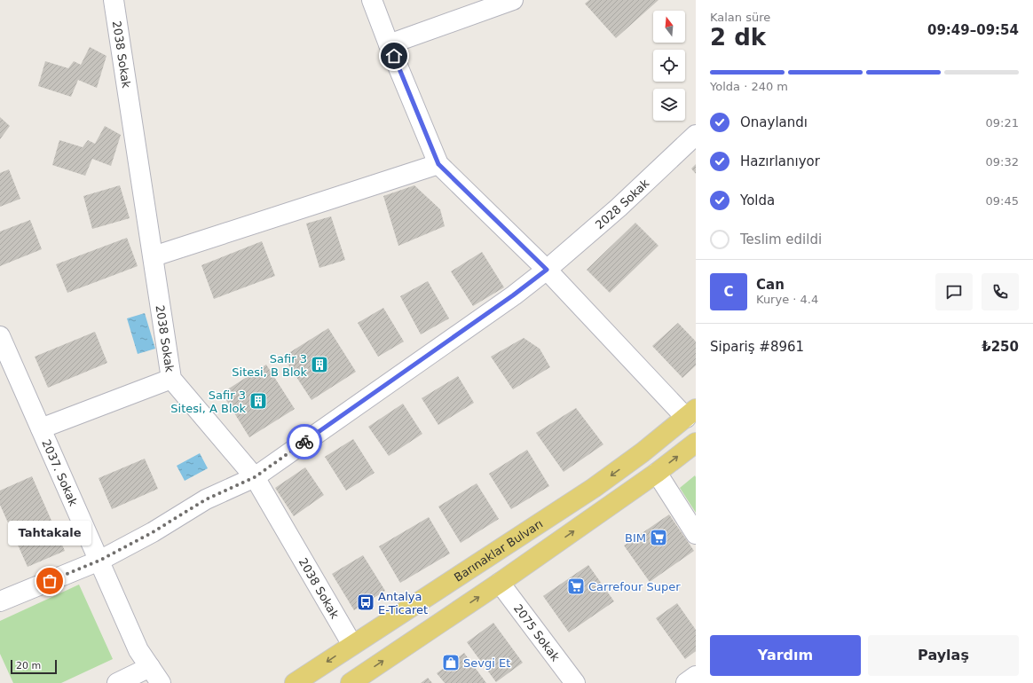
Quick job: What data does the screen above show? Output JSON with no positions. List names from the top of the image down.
{
  "streets": {
    "main road": ["Barınaklar Bulvarı"],
    "street": [
      "2038 Sokak",
      "2028 Sokak",
      "2037. Sokak",
      "2075 Sokak"
    ]
  },
  "crossings": [
    ["2038 Sokak", "2028 Sokak"],
    ["2038 Sokak", "Barınaklar Bulvarı"],
    ["2028 Sokak", "2037. Sokak"]
  ],
  "places": {
    "building": ["Safir 3 Sitesi, B Blok", "Safir 3 Sitesi, A Blok"],
    "supermarket": ["BIM", "Carrefour Super"],
    "other": ["Tahtakale"],
    "bus stop": ["Antalya E-Ticaret"],
    "shop": ["Sevgi Et"]
  },
  "scale_bar": "20 m",
  "north": "top",
  "page": {
    "heading": ["2 dk", "Kalan süre", "09:49–09:54"],
    "panel": [
      "Can",
      "Kurye · 4.4",
      "Sipariş #8961",
      "₺250"
    ],
    "bar": "Yolda · 240 m",
    "list": [
      ["Onaylandı", "09:21"],
      ["Hazırlanıyor", "09:32"],
      ["Yolda", "09:45"],
      "Teslim edildi"
    ],
    "round": "C",
    "bubble": "Tahtakale",
    "buttons": ["Yardım", "Paylaş"],
    "scale": "20 m"
  }
}
